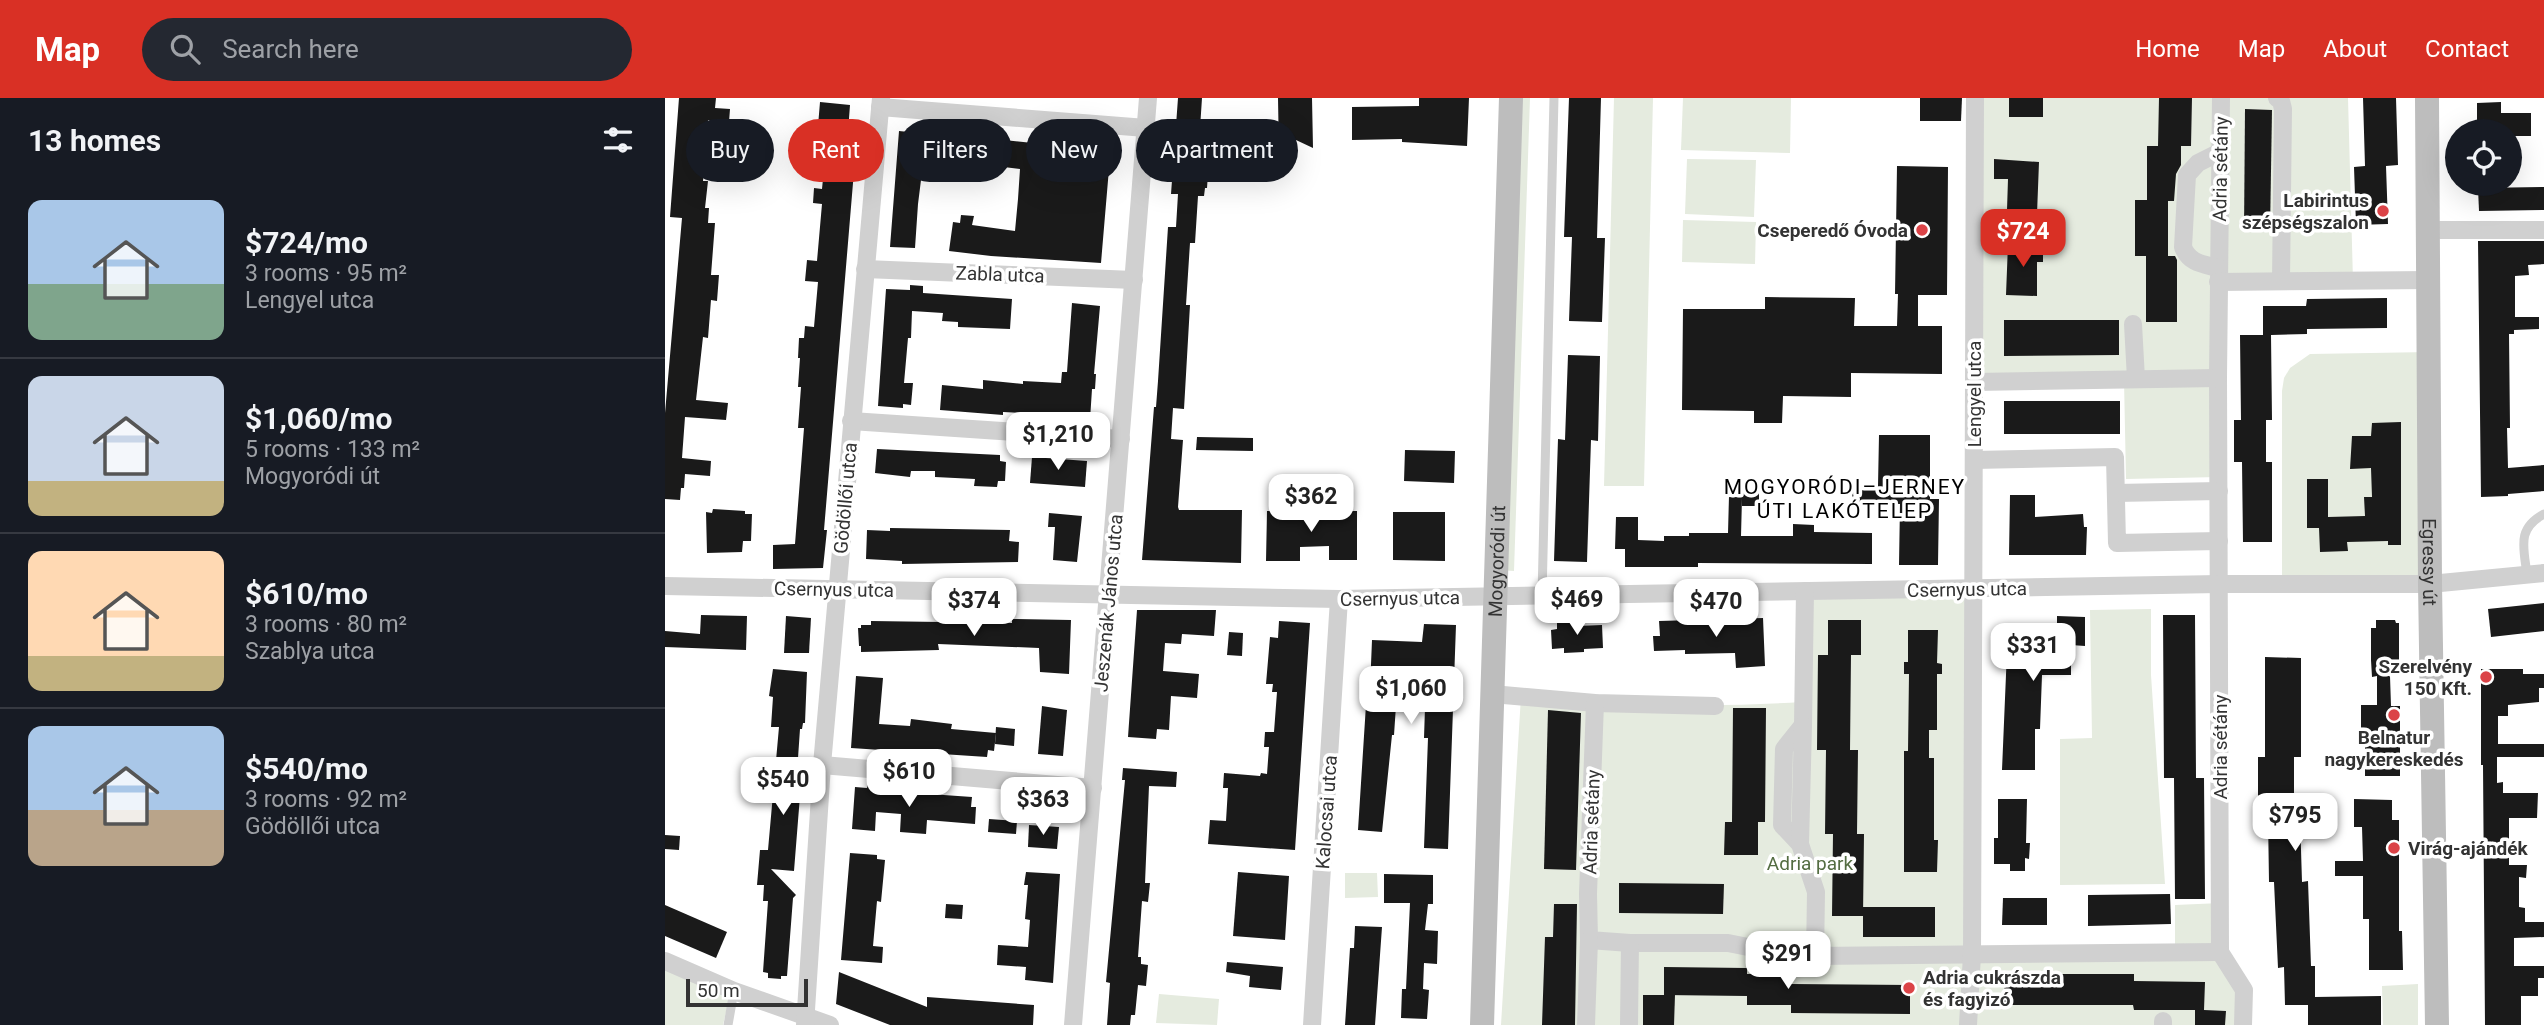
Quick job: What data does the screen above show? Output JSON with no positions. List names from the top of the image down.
{
  "streets": {
    "street": [
      "Adria sétány",
      "Zabla utca",
      "Lengyel utca",
      "Gödöllői utca",
      "Mogyoródi út",
      "Egressy út",
      "Csernyus utca",
      "Jeszenák János utca",
      "Kalocsai utca"
    ]
  },
  "crossings": [
    ["Adria sétány", "Csernyus utca"],
    ["Zabla utca", "Gödöllői utca"],
    ["Zabla utca", "Jeszenák János utca"],
    ["Lengyel utca", "Csernyus utca"],
    ["Gödöllői utca", "Csernyus utca"],
    ["Mogyoródi út", "Csernyus utca"],
    ["Egressy út", "Csernyus utca"],
    ["Csernyus utca", "Jeszenák János utca"],
    ["Csernyus utca", "Kalocsai utca"]
  ],
  "districts": ["MOGYORÓDI–JERNEY ÚTI LAKÓTELEP"],
  "parks": ["Adria park"],
  "places": [
    "Labirintus szépségszalon",
    "Cseperedő Óvoda",
    "Szerelvény 150 Kft.",
    "Belnatur nagykereskedés",
    "Virág-ajándék",
    "Adria cukrászda és fagyizó"
  ],
  "scale_bar": "50 m",
  "page": {
    "header": "Map",
    "search": "Search here",
    "nav": [
      "Home",
      "Map",
      "About",
      "Contact"
    ],
    "heading": "13 homes",
    "chip": [
      "Buy",
      "Rent",
      "Filters",
      "New",
      "Apartment"
    ],
    "list": [
      {
        "name": "$724/mo",
        "note": "3 rooms · 95 m² · Lengyel utca"
      },
      {
        "name": "$1,060/mo",
        "note": "5 rooms · 133 m² · Mogyoródi út"
      },
      {
        "name": "$610/mo",
        "note": "3 rooms · 80 m² · Szablya utca"
      },
      {
        "name": "$540/mo",
        "note": "3 rooms · 92 m² · Gödöllői utca"
      }
    ],
    "price": [
      "$724",
      "$1,210",
      "$362",
      "$469",
      "$374",
      "$470",
      "$331",
      "$1,060",
      "$610",
      "$540",
      "$363",
      "$795",
      "$291"
    ],
    "scale": "50 m"
  }
}
